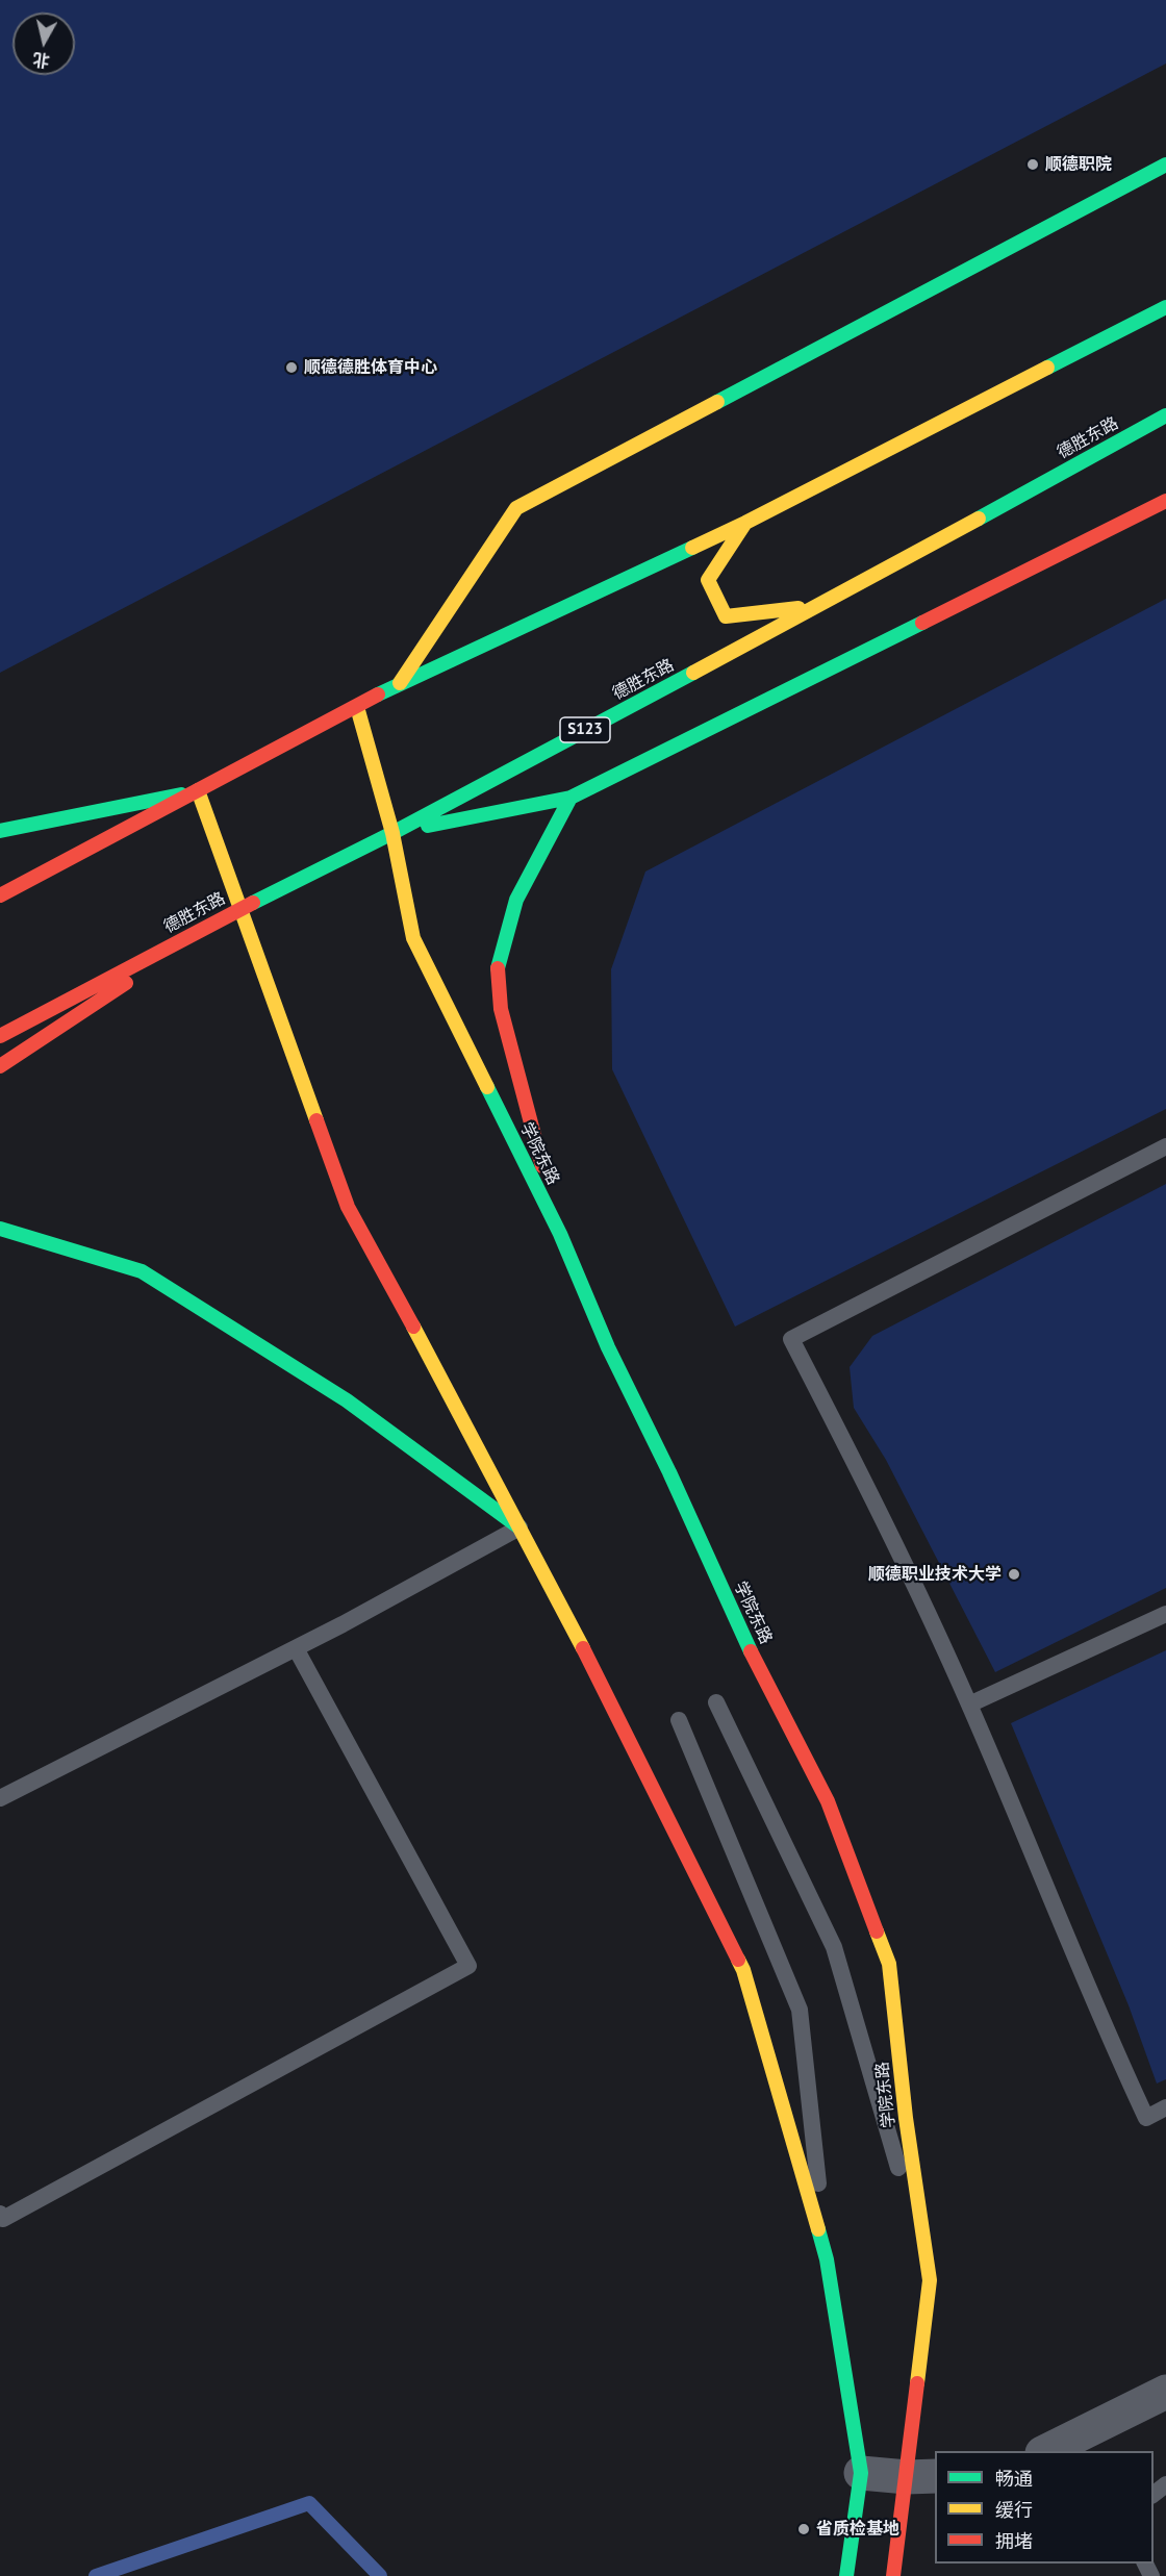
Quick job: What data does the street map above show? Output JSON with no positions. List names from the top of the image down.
{
  "streets": {
    "main road": ["德胜东路", "S123", "学院东路"]
  },
  "crossings": [
    ["德胜东路", "学院东路"]
  ],
  "places": [
    "顺德职院",
    "顺德德胜体育中心",
    "顺德职业技术大学",
    "省质检基地"
  ],
  "legend": ["畅通", "缓行", "拥堵"],
  "north": "bottom"
}
